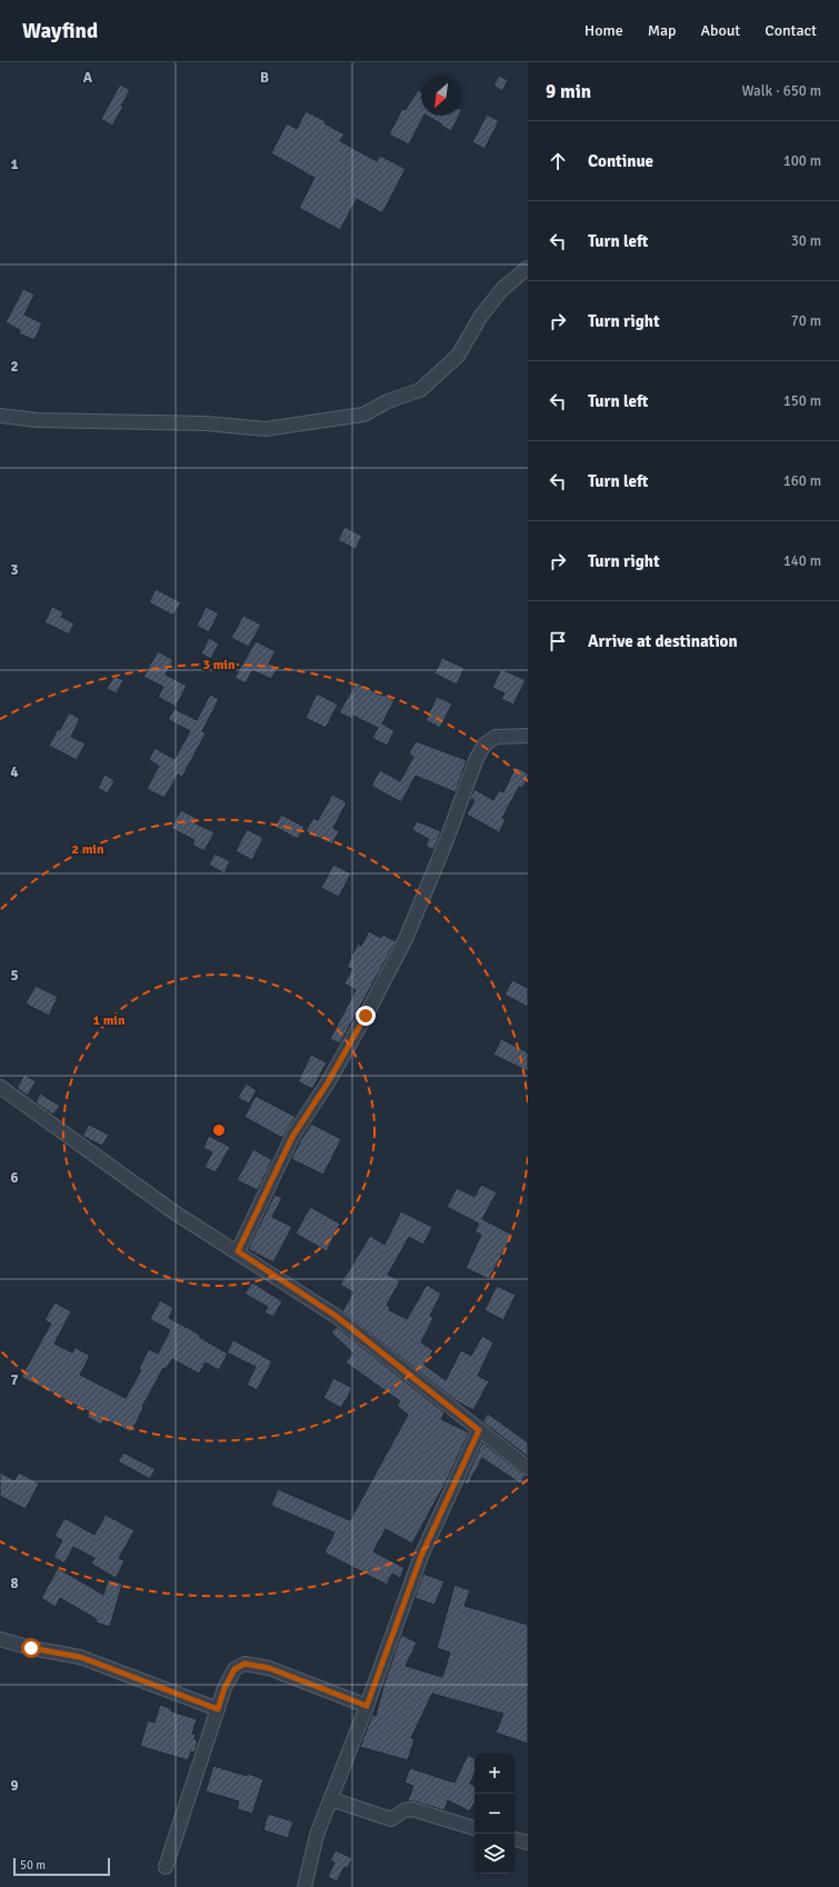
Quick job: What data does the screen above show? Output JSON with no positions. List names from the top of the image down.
{
  "scale_bar": "50 m",
  "north": "bottom left",
  "page": {
    "header": "Wayfind",
    "nav": [
      "Home",
      "Map",
      "About",
      "Contact"
    ],
    "heading": ["9 min", "Walk · 650 m"],
    "list": [
      ["Continue", "100 m"],
      ["Turn left", "30 m"],
      ["Turn right", "70 m"],
      ["Turn left", "150 m"],
      ["Turn left", "160 m"],
      ["Turn right", "140 m"],
      "Arrive at destination"
    ],
    "map_buttons": ["+", "−"],
    "scale": "50 m"
  },
  "grid": {
    "columns": ["A", "B"],
    "rows": [
      "1",
      "2",
      "3",
      "4",
      "5",
      "6",
      "7",
      "8",
      "9"
    ]
  },
  "rings": ["3 min", "2 min", "1 min"]
}
